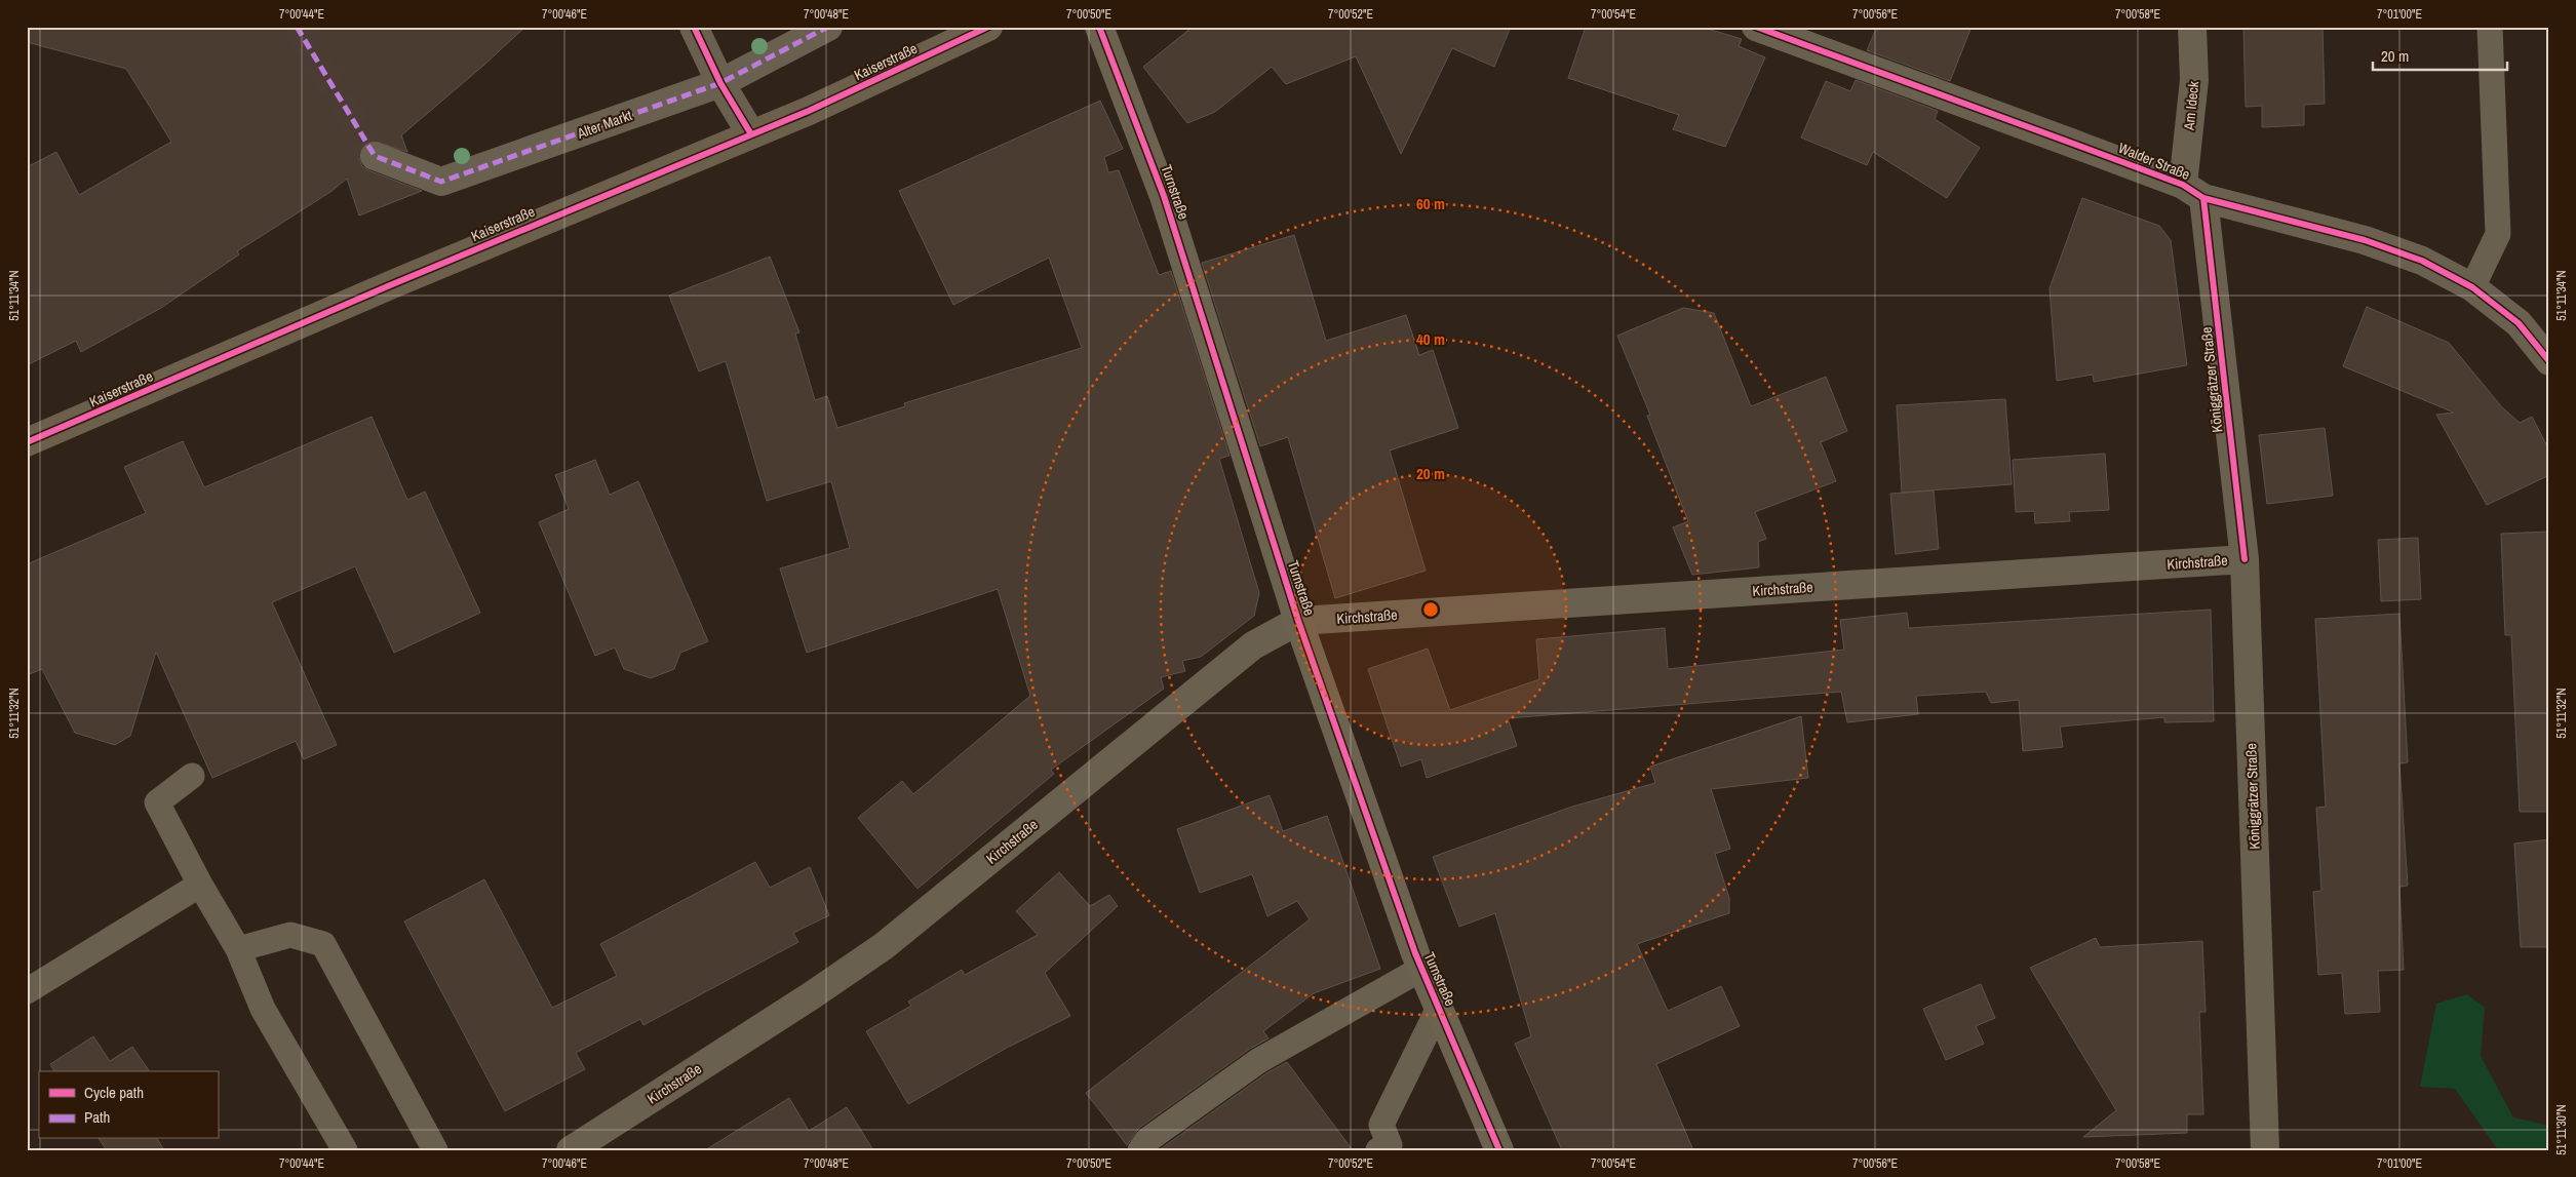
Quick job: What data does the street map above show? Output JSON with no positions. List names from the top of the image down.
{
  "streets": {
    "main road": ["Kaiserstraße", "Turnstraße"],
    "street": [
      "Am Ideck",
      "Alter Markt",
      "Walder Straße",
      "Königgrätzer Straße",
      "Kirchstraße"
    ]
  },
  "crossings": [
    ["Am Ideck", "Walder Straße"],
    ["Am Ideck", "Königgrätzer Straße"],
    ["Walder Straße", "Königgrätzer Straße"],
    ["Turnstraße", "Kirchstraße"],
    ["Königgrätzer Straße", "Kirchstraße"]
  ],
  "legend": ["Cycle path", "Path"],
  "scale_bar": "20 m",
  "coordinates": [
    "7°00'44\"E",
    "7°00'46\"E",
    "7°00'48\"E",
    "7°00'50\"E",
    "7°00'52\"E",
    "7°00'54\"E",
    "7°00'56\"E",
    "7°00'58\"E",
    "7°01'00\"E",
    "51°11'34\"N",
    "51°11'32\"N",
    "51°11'30\"N"
  ],
  "rings": ["60 m", "40 m", "20 m"]
}
